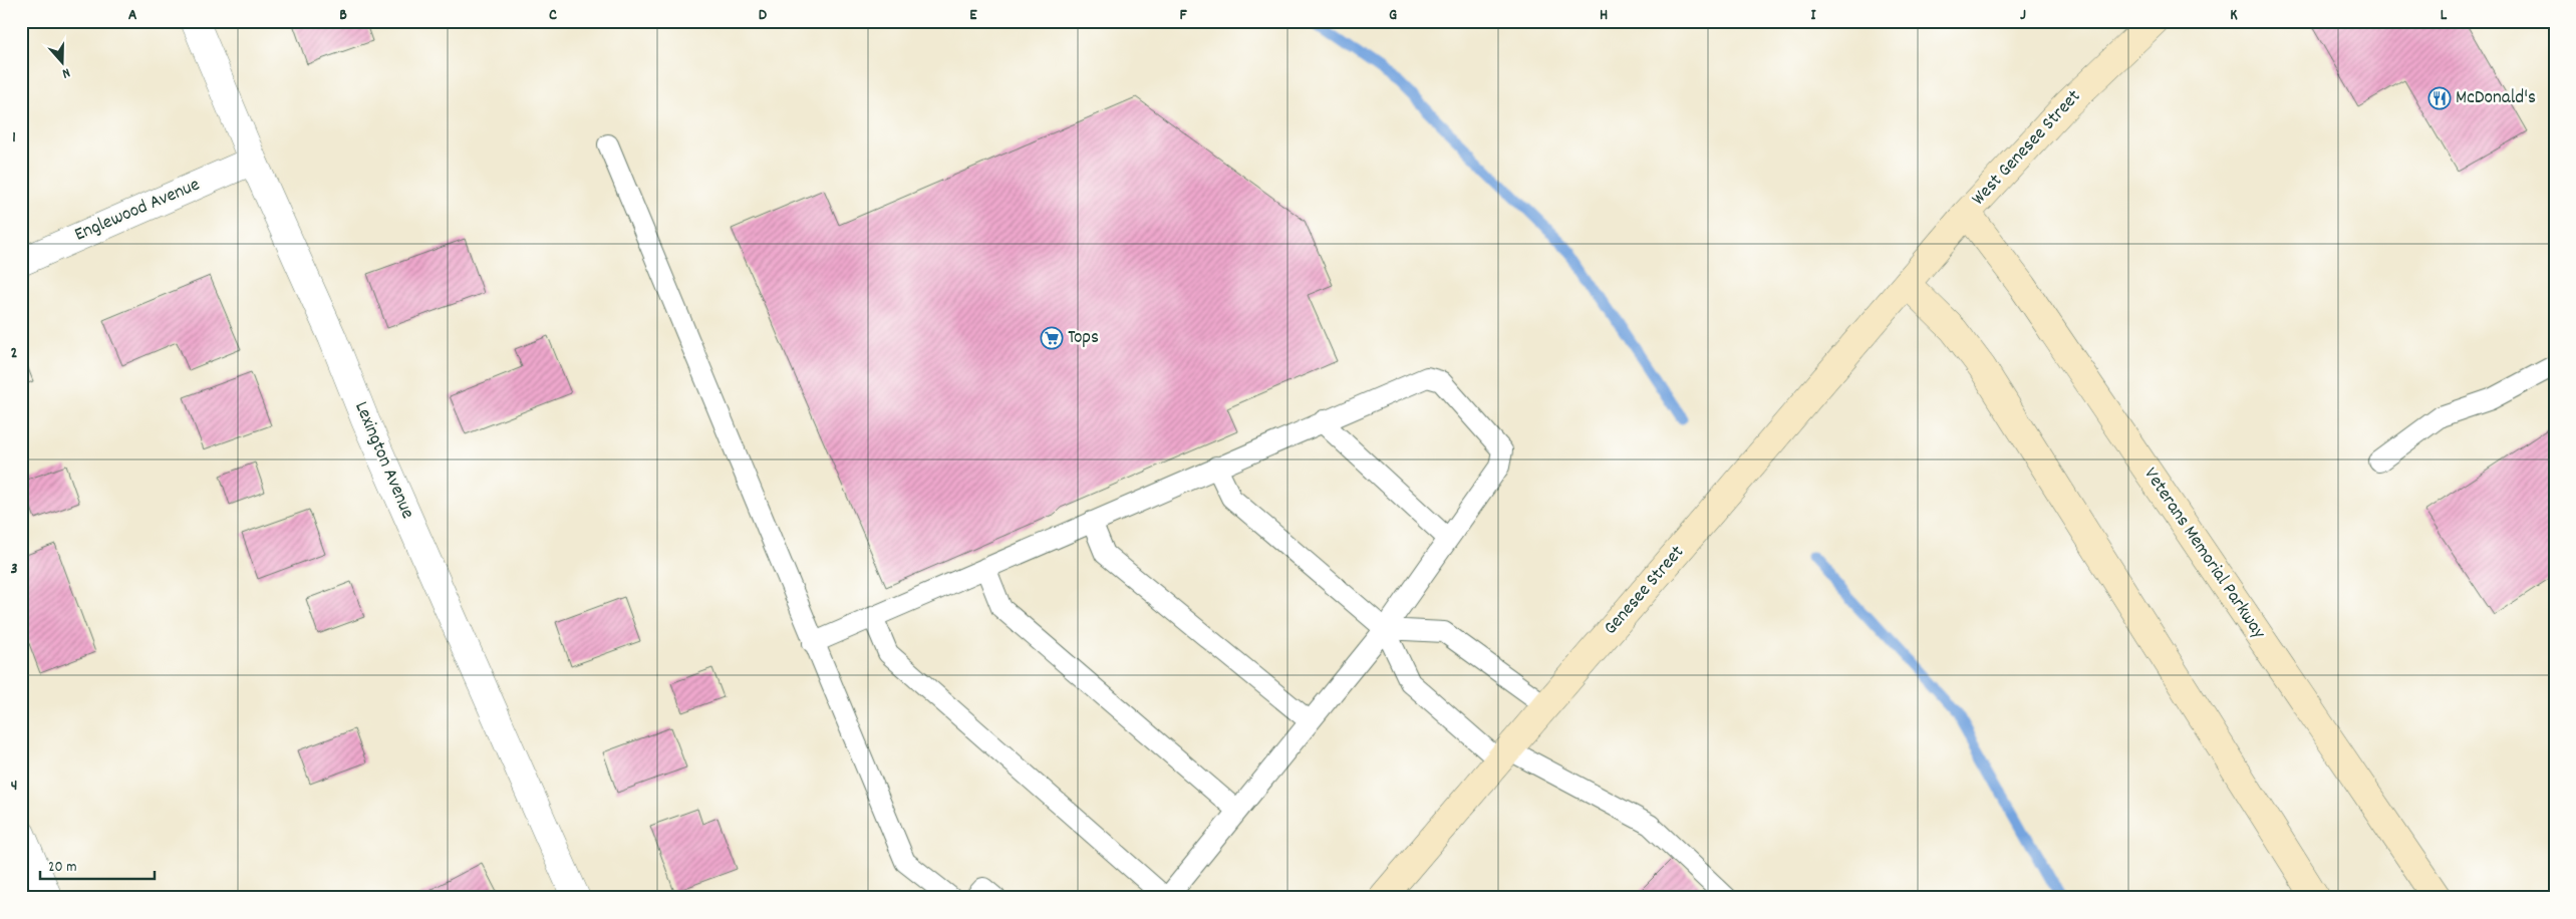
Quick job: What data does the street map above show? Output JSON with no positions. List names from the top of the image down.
{
  "streets": {
    "main road": ["West Genesee Street", "Veterans Memorial Parkway", "Genesee Street"],
    "street": ["Englewood Avenue", "Lexington Avenue"]
  },
  "crossings": [
    ["West Genesee Street", "Veterans Memorial Parkway"],
    ["West Genesee Street", "Genesee Street"],
    ["Englewood Avenue", "Lexington Avenue"]
  ],
  "places": {
    "restaurant": ["McDonald's"],
    "supermarket": ["Tops"]
  },
  "scale_bar": "20 m",
  "north": "bottom",
  "grid": {
    "columns": [
      "A",
      "B",
      "C",
      "D",
      "E",
      "F",
      "G",
      "H",
      "I",
      "J",
      "K",
      "L"
    ],
    "rows": [
      "1",
      "2",
      "3",
      "4"
    ]
  }
}
